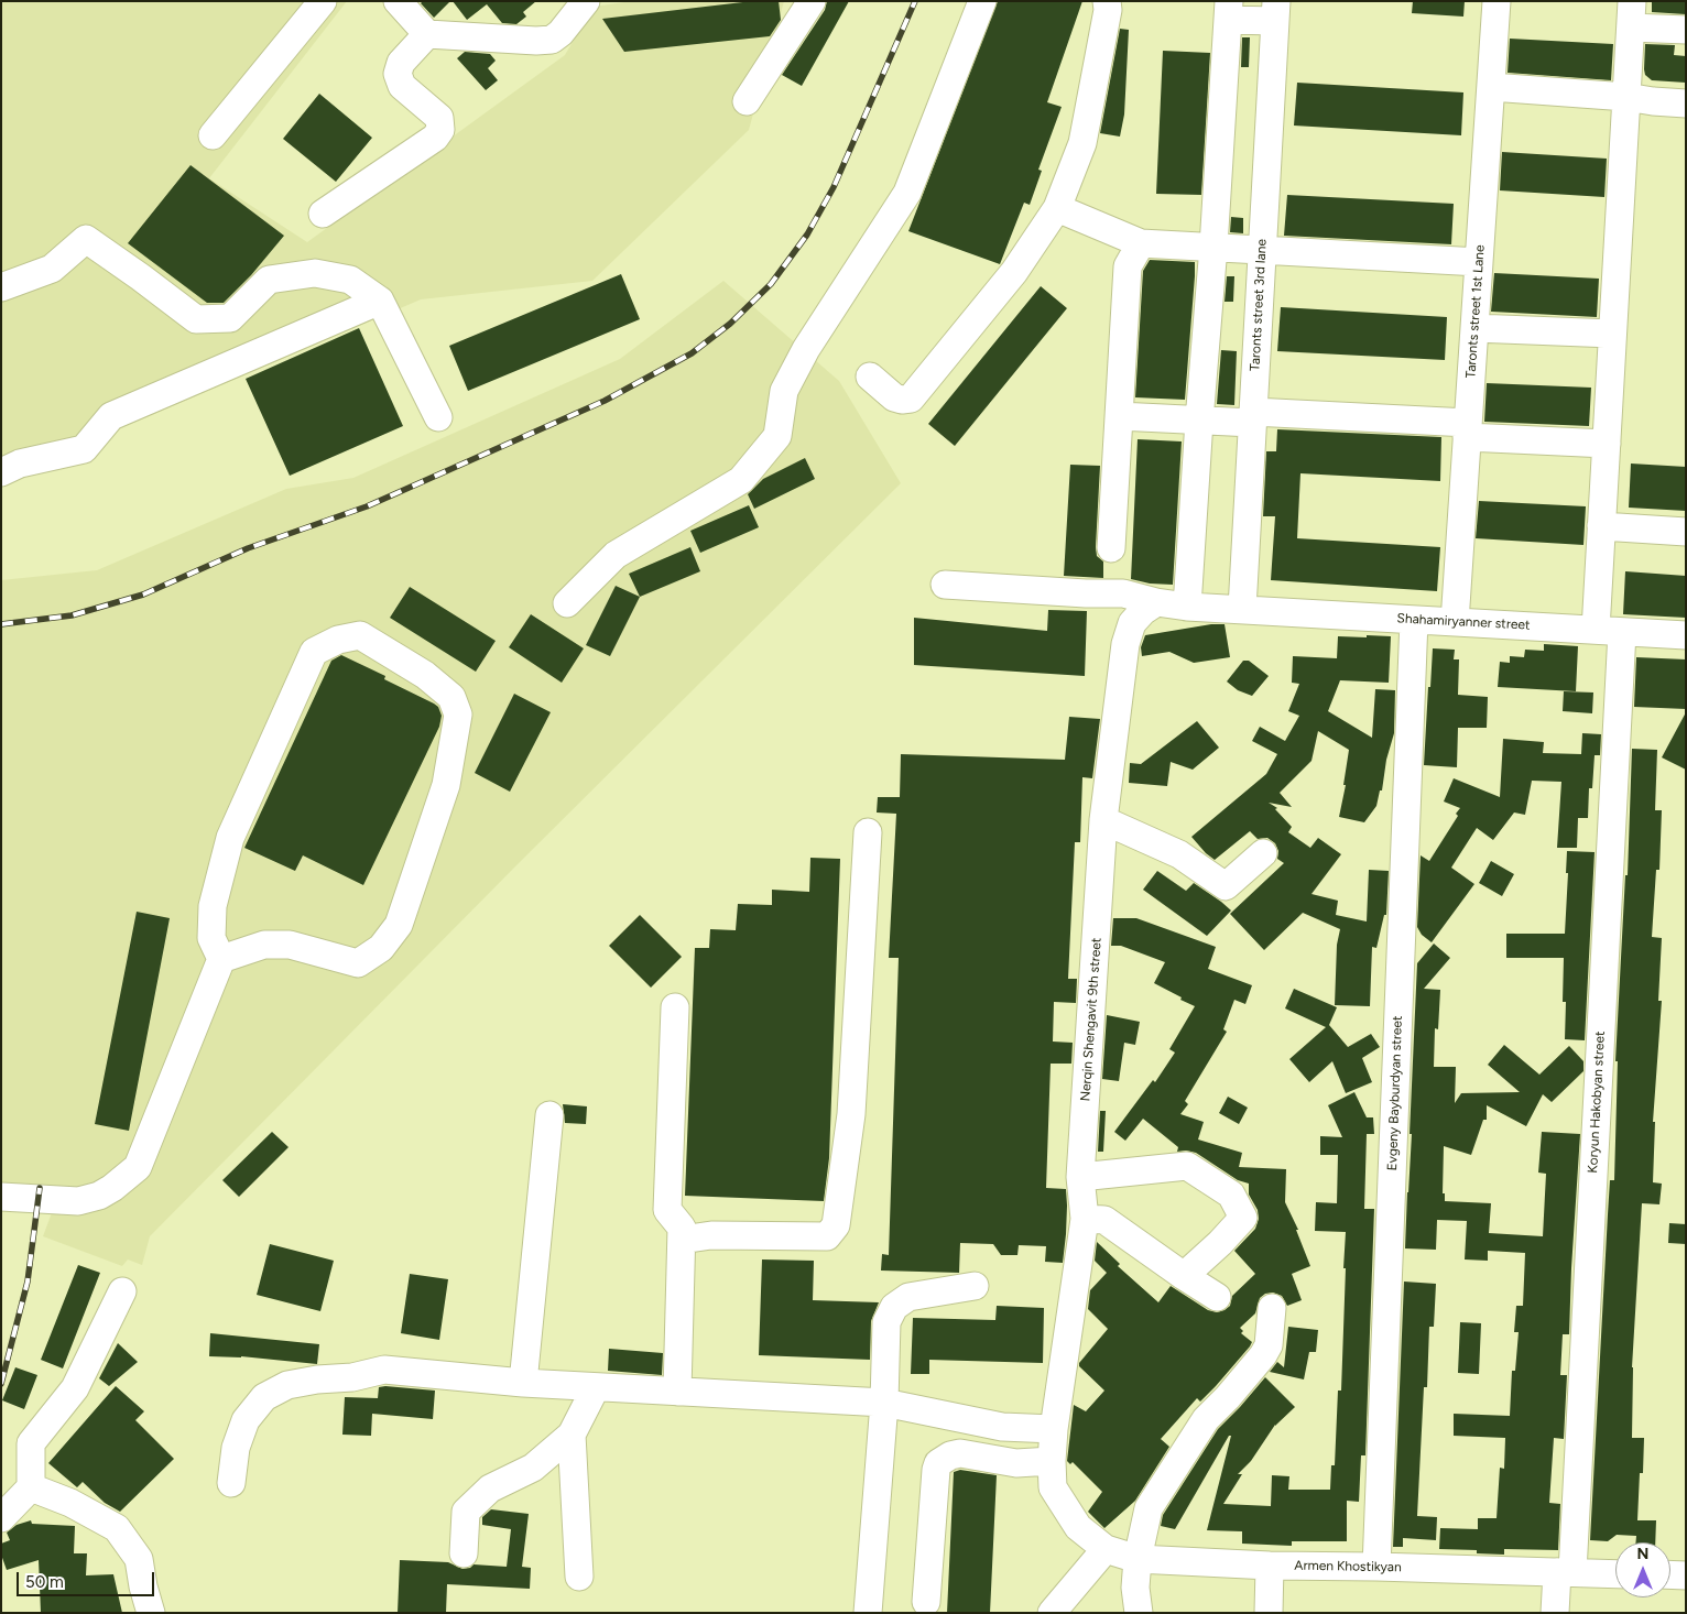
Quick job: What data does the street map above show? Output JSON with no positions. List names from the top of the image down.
{
  "streets": {
    "street": [
      "Taronts street 3rd lane",
      "Taronts street 1st Lane",
      "Shahamiryanner street",
      "Nerqin Shengavit 9th street",
      "Evgeny Bayburdyan street",
      "Koryun Hakobyan street",
      "Armen Khostikyan"
    ]
  },
  "crossings": [
    ["Taronts street 3rd lane", "Shahamiryanner street"],
    ["Taronts street 1st Lane", "Shahamiryanner street"],
    ["Shahamiryanner street", "Evgeny Bayburdyan street"],
    ["Shahamiryanner street", "Koryun Hakobyan street"],
    ["Nerqin Shengavit 9th street", "Armen Khostikyan"],
    ["Evgeny Bayburdyan street", "Armen Khostikyan"],
    ["Koryun Hakobyan street", "Armen Khostikyan"]
  ],
  "scale_bar": "50 m",
  "north": "top"
}
